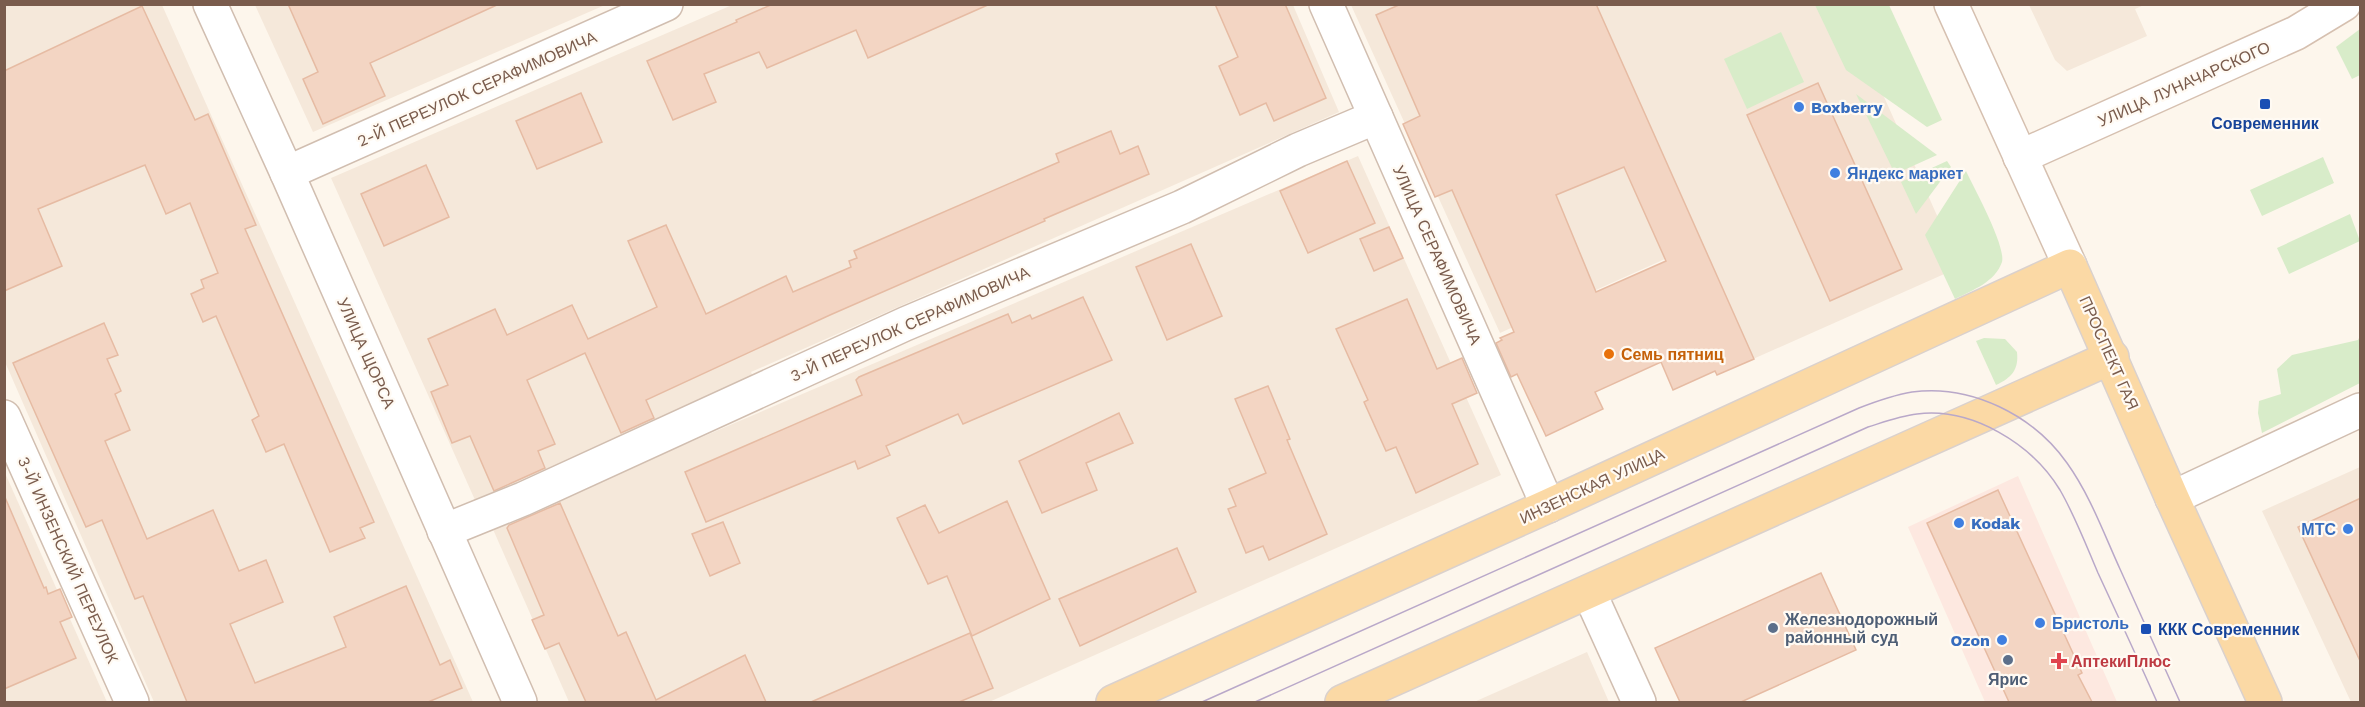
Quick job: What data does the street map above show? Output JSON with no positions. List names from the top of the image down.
{
  "streets": {
    "main road": ["ПРОСПЕКТ ГАЯ", "ИНЗЕНСКАЯ УЛИЦА"],
    "street": [
      "УЛИЦА ЛУНАЧАРСКОГО",
      "2-Й ПЕРЕУЛОК СЕРАФИМОВИЧА",
      "УЛИЦА СЕРАФИМОВИЧА",
      "3-Й ПЕРЕУЛОК СЕРАФИМОВИЧА",
      "УЛИЦА ЩОРСА",
      "3-Й ИНЗЕНСКИЙ ПЕРЕУЛОК"
    ]
  },
  "crossings": [
    ["УЛИЦА ЛУНАЧАРСКОГО", "ПРОСПЕКТ ГАЯ"],
    ["2-Й ПЕРЕУЛОК СЕРАФИМОВИЧА", "УЛИЦА ЩОРСА"],
    ["УЛИЦА СЕРАФИМОВИЧА", "3-Й ПЕРЕУЛОК СЕРАФИМОВИЧА"],
    ["УЛИЦА СЕРАФИМОВИЧА", "ИНЗЕНСКАЯ УЛИЦА"],
    ["3-Й ПЕРЕУЛОК СЕРАФИМОВИЧА", "УЛИЦА ЩОРСА"],
    ["ПРОСПЕКТ ГАЯ", "ИНЗЕНСКАЯ УЛИЦА"]
  ],
  "places": {
    "transit": ["Современник", "ККК Современник"],
    "other": [
      "Boxberry",
      "Яндекс маркет",
      "Семь пятниц",
      "Kodak",
      "МТС",
      "Бристоль",
      "Железнодорожный районный суд",
      "Ozon",
      "Ярис"
    ],
    "health": ["АптекиПлюс"]
  }
}
